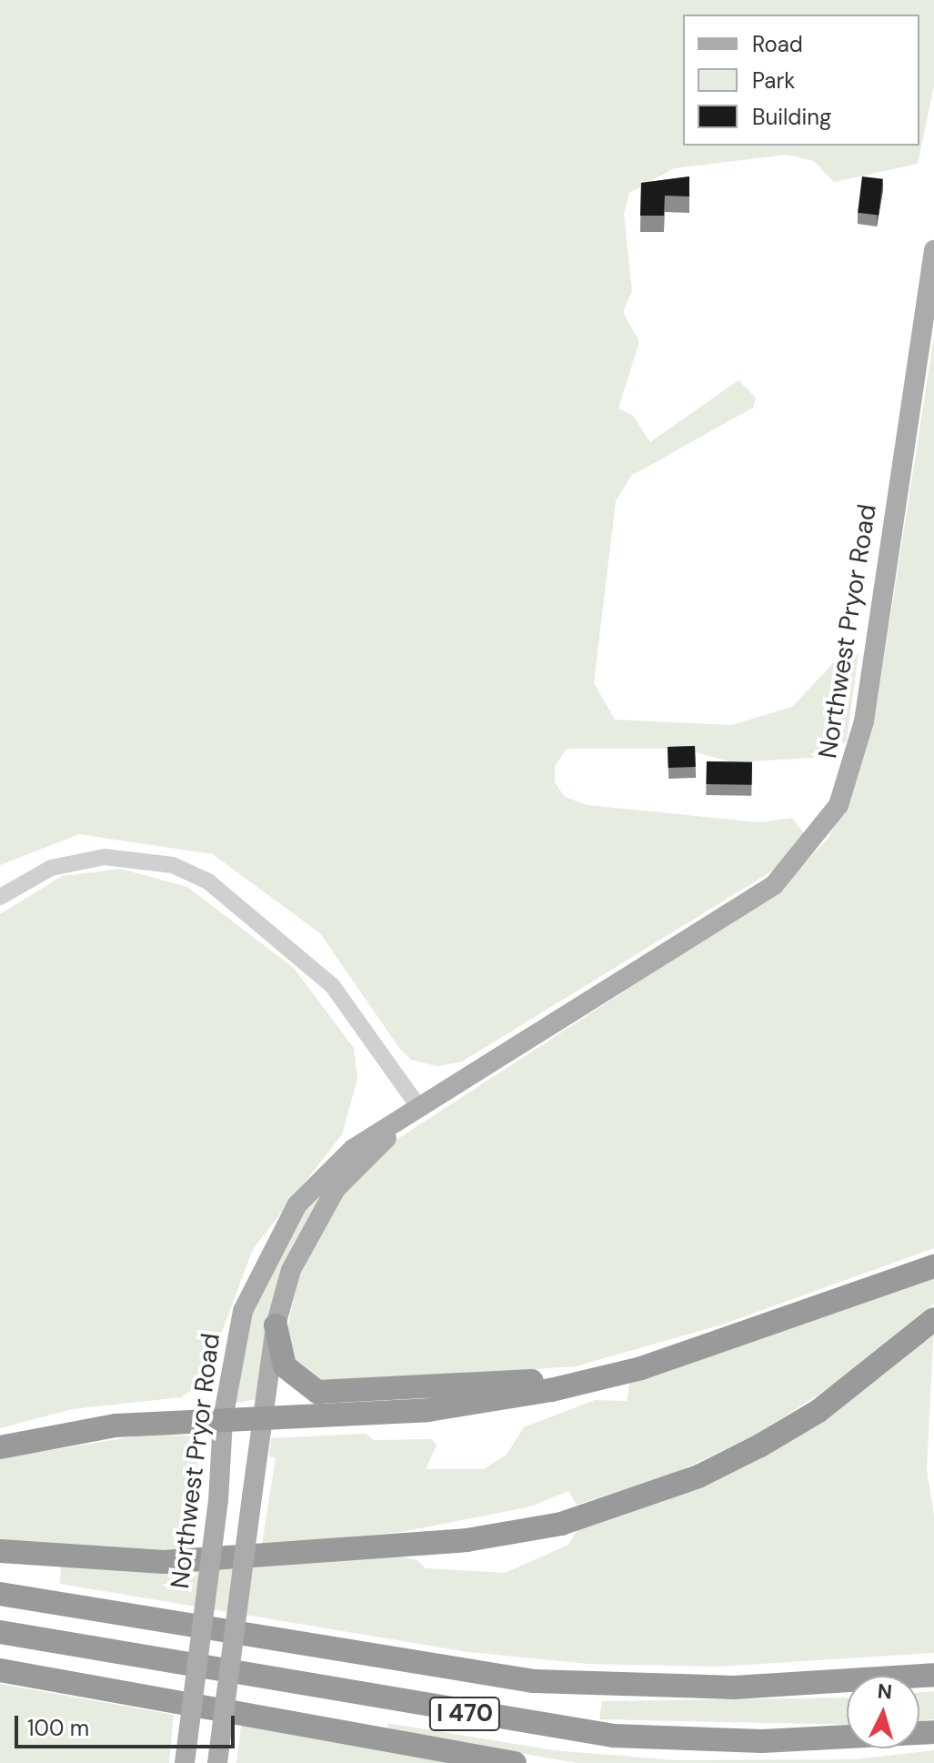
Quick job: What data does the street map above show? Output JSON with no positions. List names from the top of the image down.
{
  "streets": {
    "highway": ["I 470"],
    "main road": ["Northwest Pryor Road"]
  },
  "legend": ["Road", "Park", "Building"],
  "scale_bar": "100 m",
  "north": "top"
}
